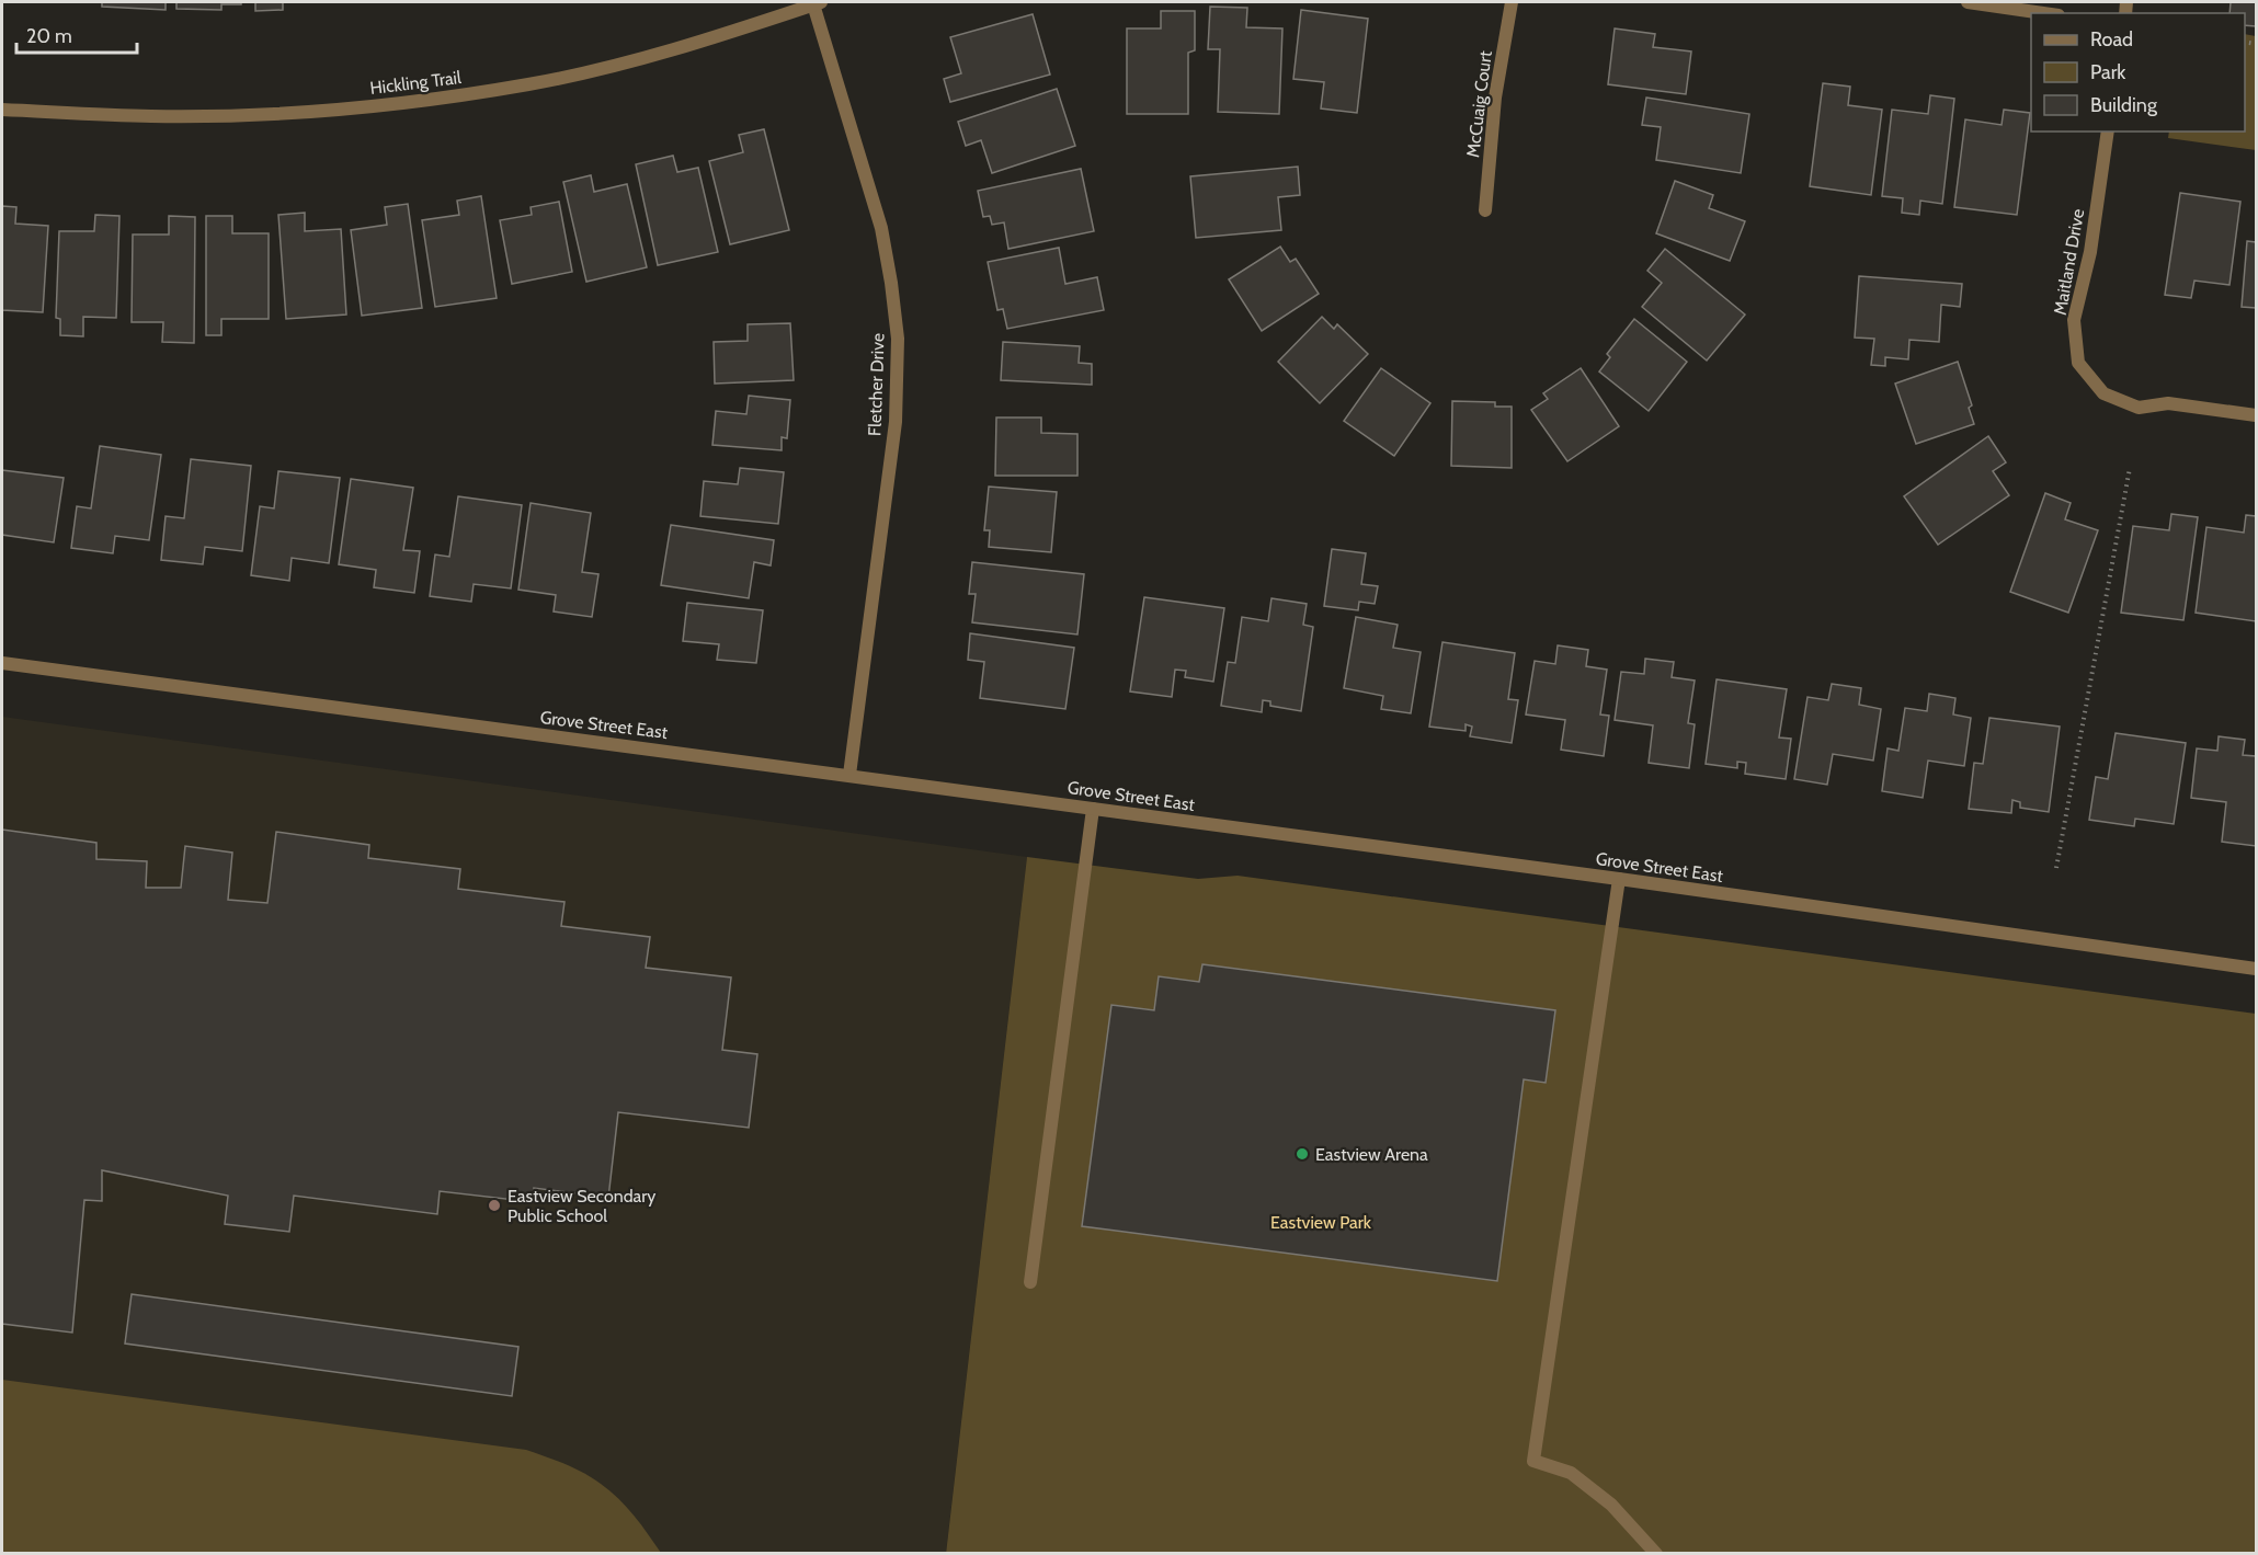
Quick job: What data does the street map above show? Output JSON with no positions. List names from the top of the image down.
{
  "streets": {
    "street": [
      "Hickling Trail",
      "McCuaig Court",
      "Maitland Drive",
      "Fletcher Drive",
      "Grove Street East"
    ]
  },
  "crossings": [
    ["Hickling Trail", "Fletcher Drive"],
    ["Fletcher Drive", "Grove Street East"]
  ],
  "parks": ["Eastview Park"],
  "places": ["Eastview Arena", "Eastview Secondary Public School"],
  "legend": ["Road", "Park", "Building"],
  "scale_bar": "20 m"
}
